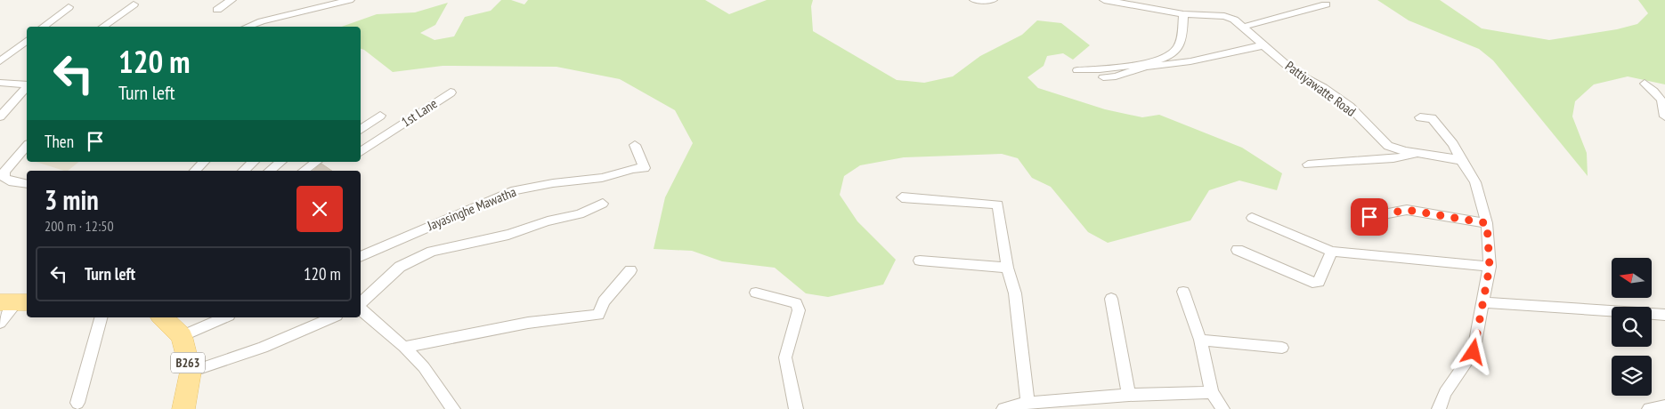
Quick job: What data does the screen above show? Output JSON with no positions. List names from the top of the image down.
{
  "streets": {
    "main road": ["B263"],
    "street": ["Pattiyawatte Road", "1st Lane", "Jayasinghe Mawatha"]
  },
  "north": "left",
  "page": {
    "turn": ["120 m", "Turn left"],
    "then": "Then",
    "heading": ["3 min", "200 m · 12:50"],
    "list": [
      {
        "name": "Turn left",
        "value": "120 m"
      }
    ]
  }
}
